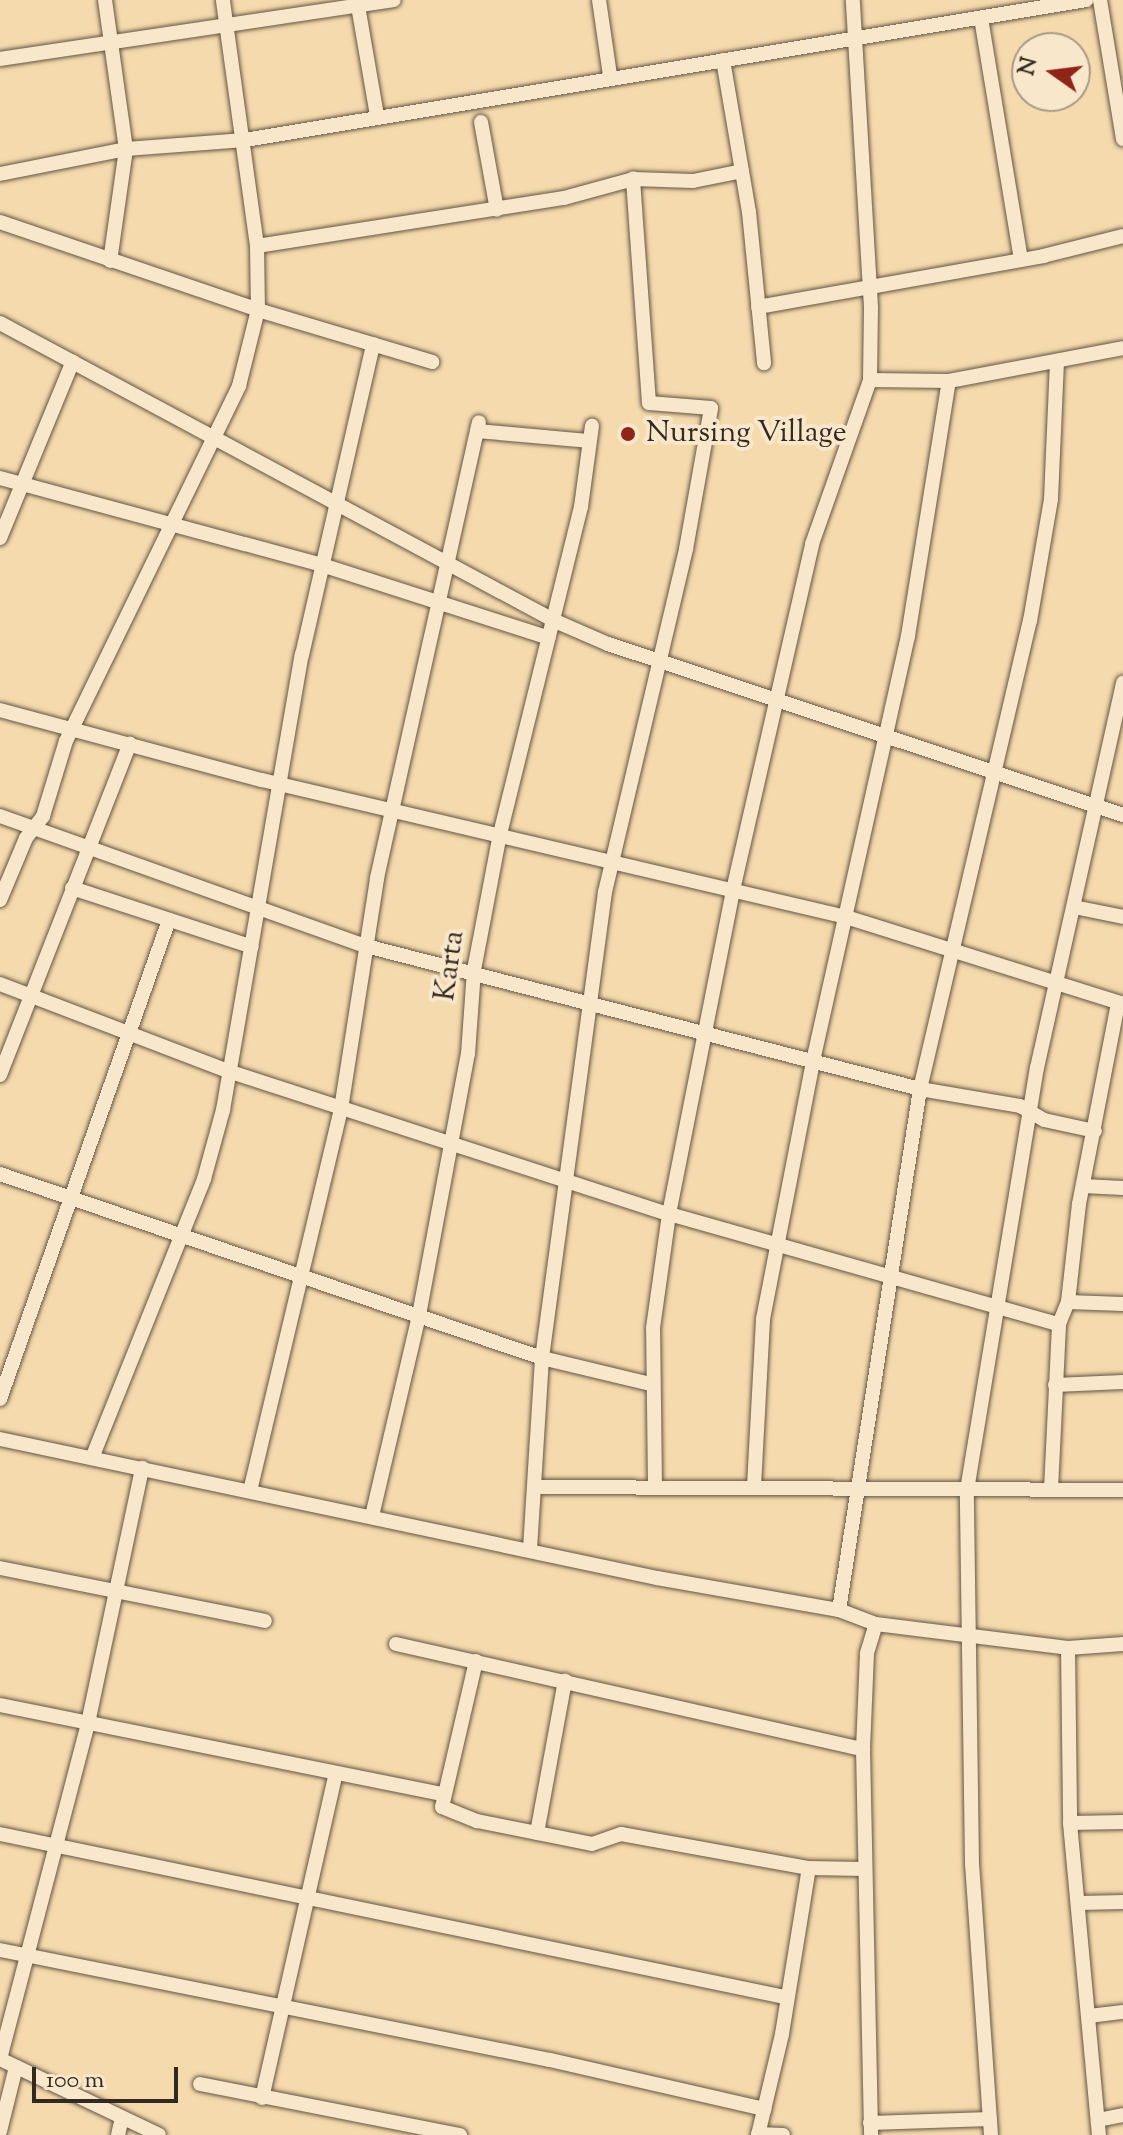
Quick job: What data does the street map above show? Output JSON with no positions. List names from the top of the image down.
{
  "streets": {
    "street": ["Karta"]
  },
  "places": ["Nursing Village"],
  "scale_bar": "100 m",
  "north": "left"
}
